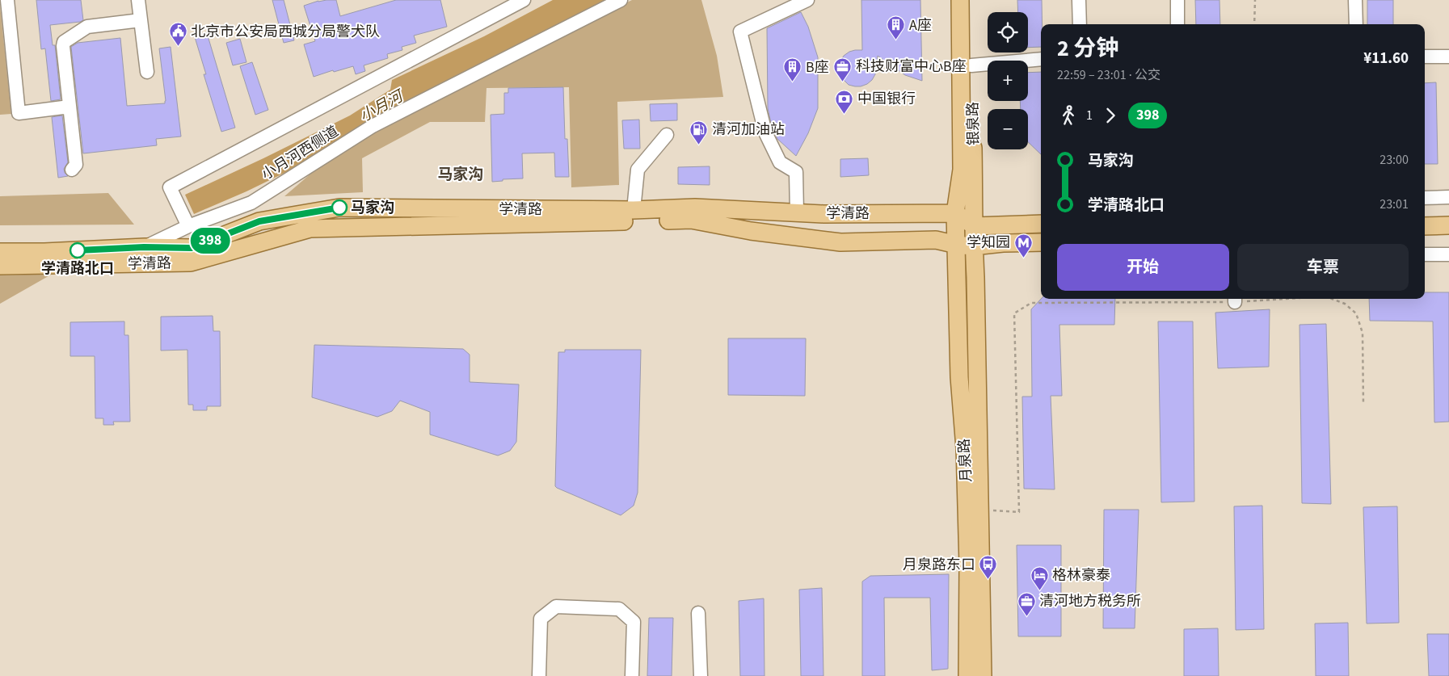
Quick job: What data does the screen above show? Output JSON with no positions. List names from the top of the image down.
{
  "streets": {
    "main road": ["银泉路", "学清路", "月泉路"],
    "street": ["小月河西侧道"]
  },
  "crossings": [
    ["银泉路", "学清路"],
    ["银泉路", "月泉路"],
    ["小月河西侧道", "学清路"],
    ["学清路", "月泉路"]
  ],
  "districts": ["马家沟"],
  "water": ["小月河"],
  "places": {
    "building": ["A座", "B座"],
    "public building": ["北京市公安局西城分局警犬队"],
    "office": ["科技财富中心B座", "清河地方税务所"],
    "bank": ["中国银行"],
    "fuel station": ["清河加油站"],
    "other": ["马家沟", "学清路北口"],
    "metro station": ["学知园"],
    "bus stop": ["月泉路东口"],
    "hotel": ["格林豪泰"]
  },
  "lines": ["bus line 398"],
  "page": {
    "on_map": "398",
    "map_buttons": ["+", "−"],
    "heading": ["2 分钟", "22:59 – 23:01 · 公交", "¥11.60"],
    "legs": ["1", "398"],
    "list": [
      {
        "name": "马家沟",
        "value": "23:00"
      },
      {
        "name": "学清路北口",
        "value": "23:01"
      }
    ],
    "buttons": ["开始", "车票"]
  }
}
